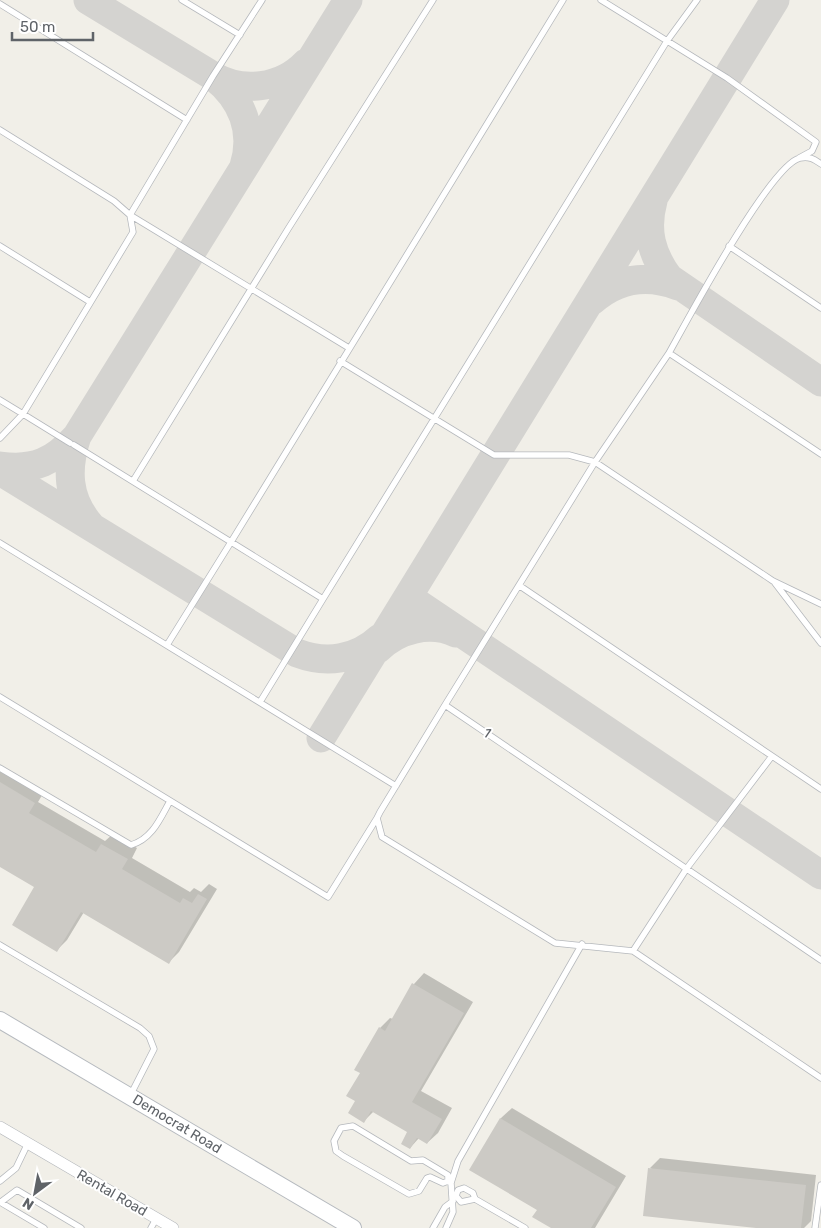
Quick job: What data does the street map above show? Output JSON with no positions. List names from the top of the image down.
{
  "streets": {
    "main road": ["Democrat Road"],
    "street": ["Rental Road"],
    "lane": ["1"]
  },
  "scale_bar": "50 m",
  "north": "bottom left"
}
